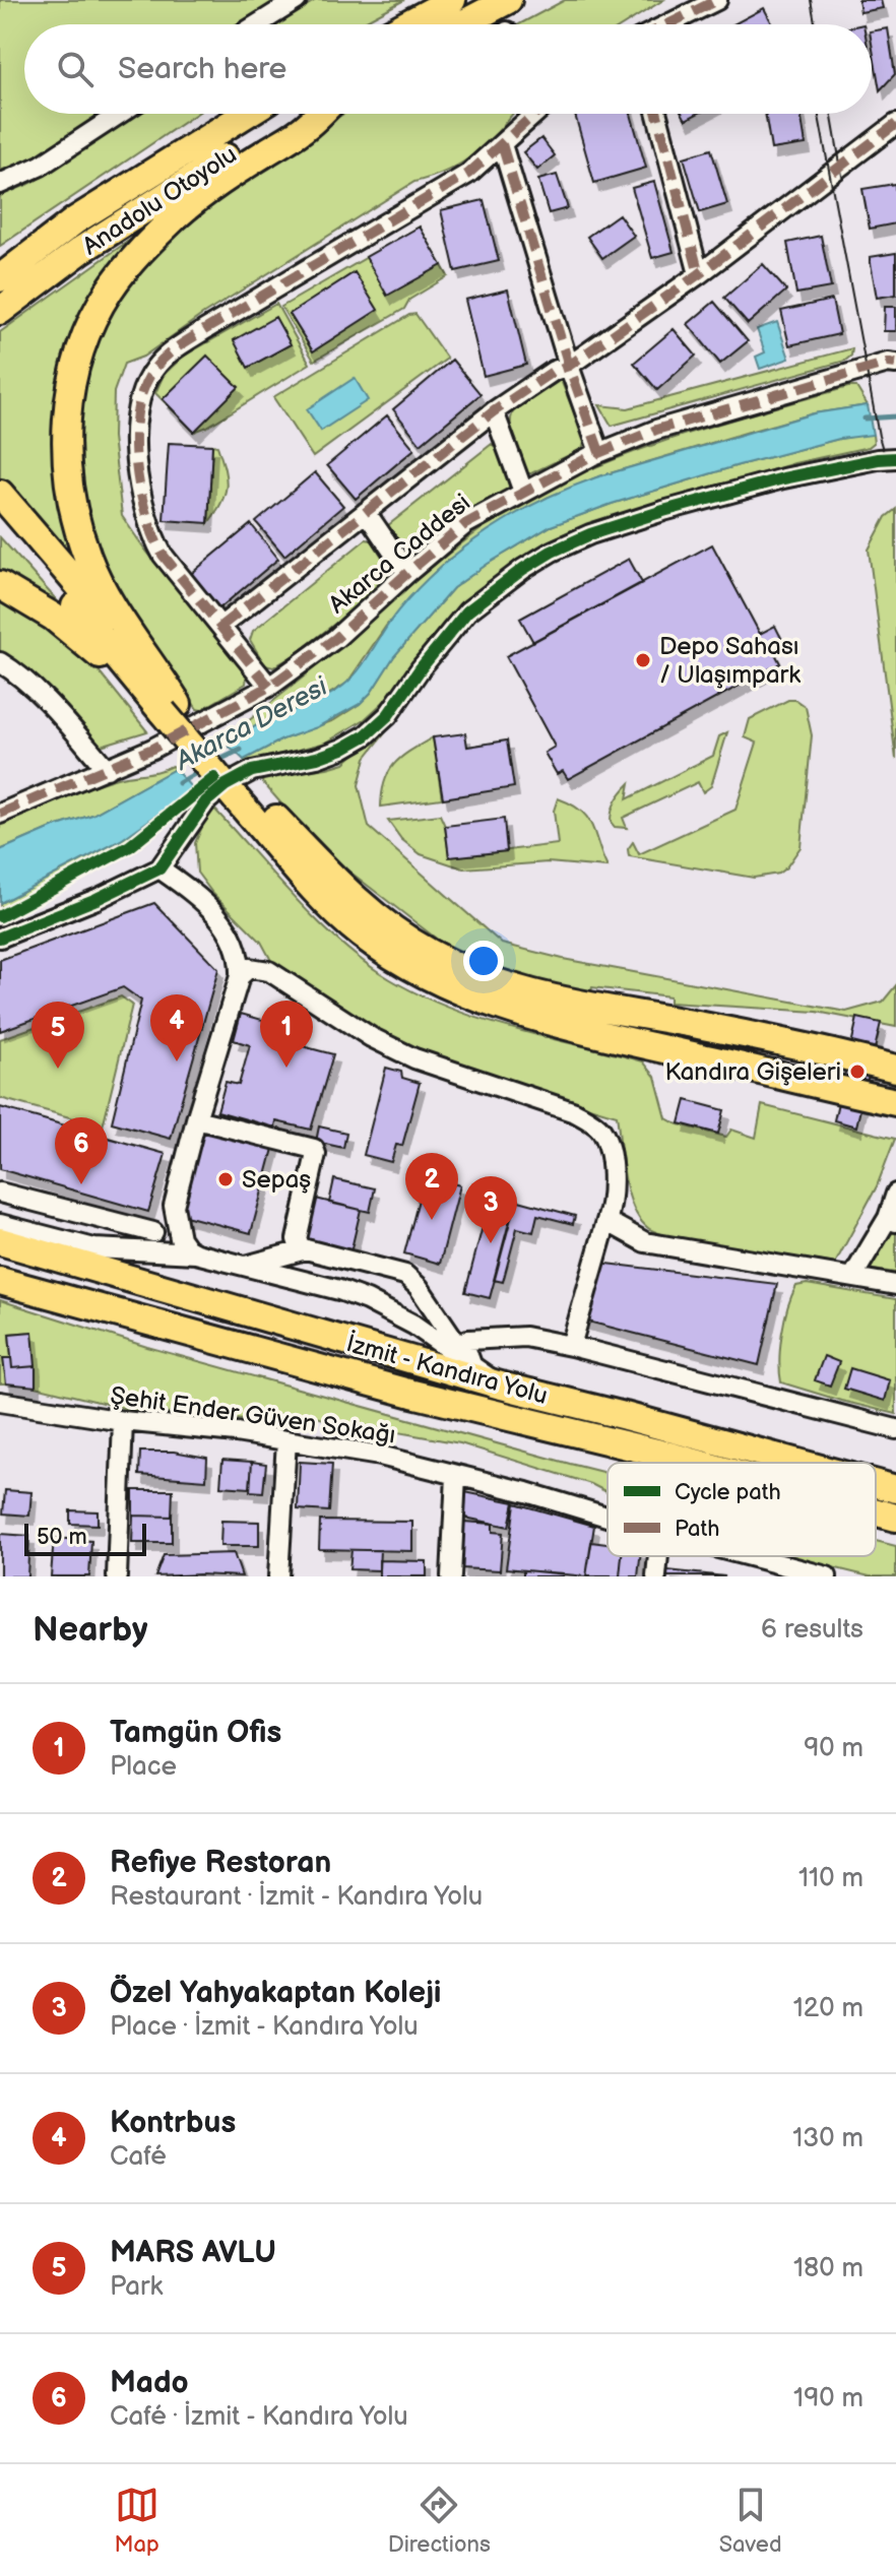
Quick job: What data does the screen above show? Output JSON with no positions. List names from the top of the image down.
{
  "streets": {
    "highway": ["Anadolu Otoyolu", "İzmit - Kandıra Yolu"],
    "street": ["Akarca Caddesi", "Şehit Ender Güven Sokağı"]
  },
  "water": ["Akarca Deresi"],
  "places": ["Depo Sahası / Ulaşımpark", "Kandıra Gişeleri", "Sepaş"],
  "legend": ["Cycle path", "Path"],
  "scale_bar": "50 m",
  "page": {
    "search": "Search here",
    "pins": [
      "4",
      "1",
      "5",
      "6",
      "2",
      "3"
    ],
    "scale": "50 m",
    "heading": ["Nearby", "6 results"],
    "list": [
      {
        "mark": "1",
        "name": "Tamgün Ofis",
        "note": "Place",
        "value": "90 m"
      },
      {
        "mark": "2",
        "name": "Refiye Restoran",
        "note": "Restaurant · İzmit - Kandıra Yolu",
        "value": "110 m"
      },
      {
        "mark": "3",
        "name": "Özel Yahyakaptan Koleji",
        "note": "Place · İzmit - Kandıra Yolu",
        "value": "120 m"
      },
      {
        "mark": "4",
        "name": "Kontrbus",
        "note": "Café",
        "value": "130 m"
      },
      {
        "mark": "5",
        "name": "MARS AVLU",
        "note": "Park",
        "value": "180 m"
      },
      {
        "mark": "6",
        "name": "Mado",
        "note": "Café · İzmit - Kandıra Yolu",
        "value": "190 m"
      }
    ],
    "nav": ["Map", "Directions", "Saved"]
  }
}
